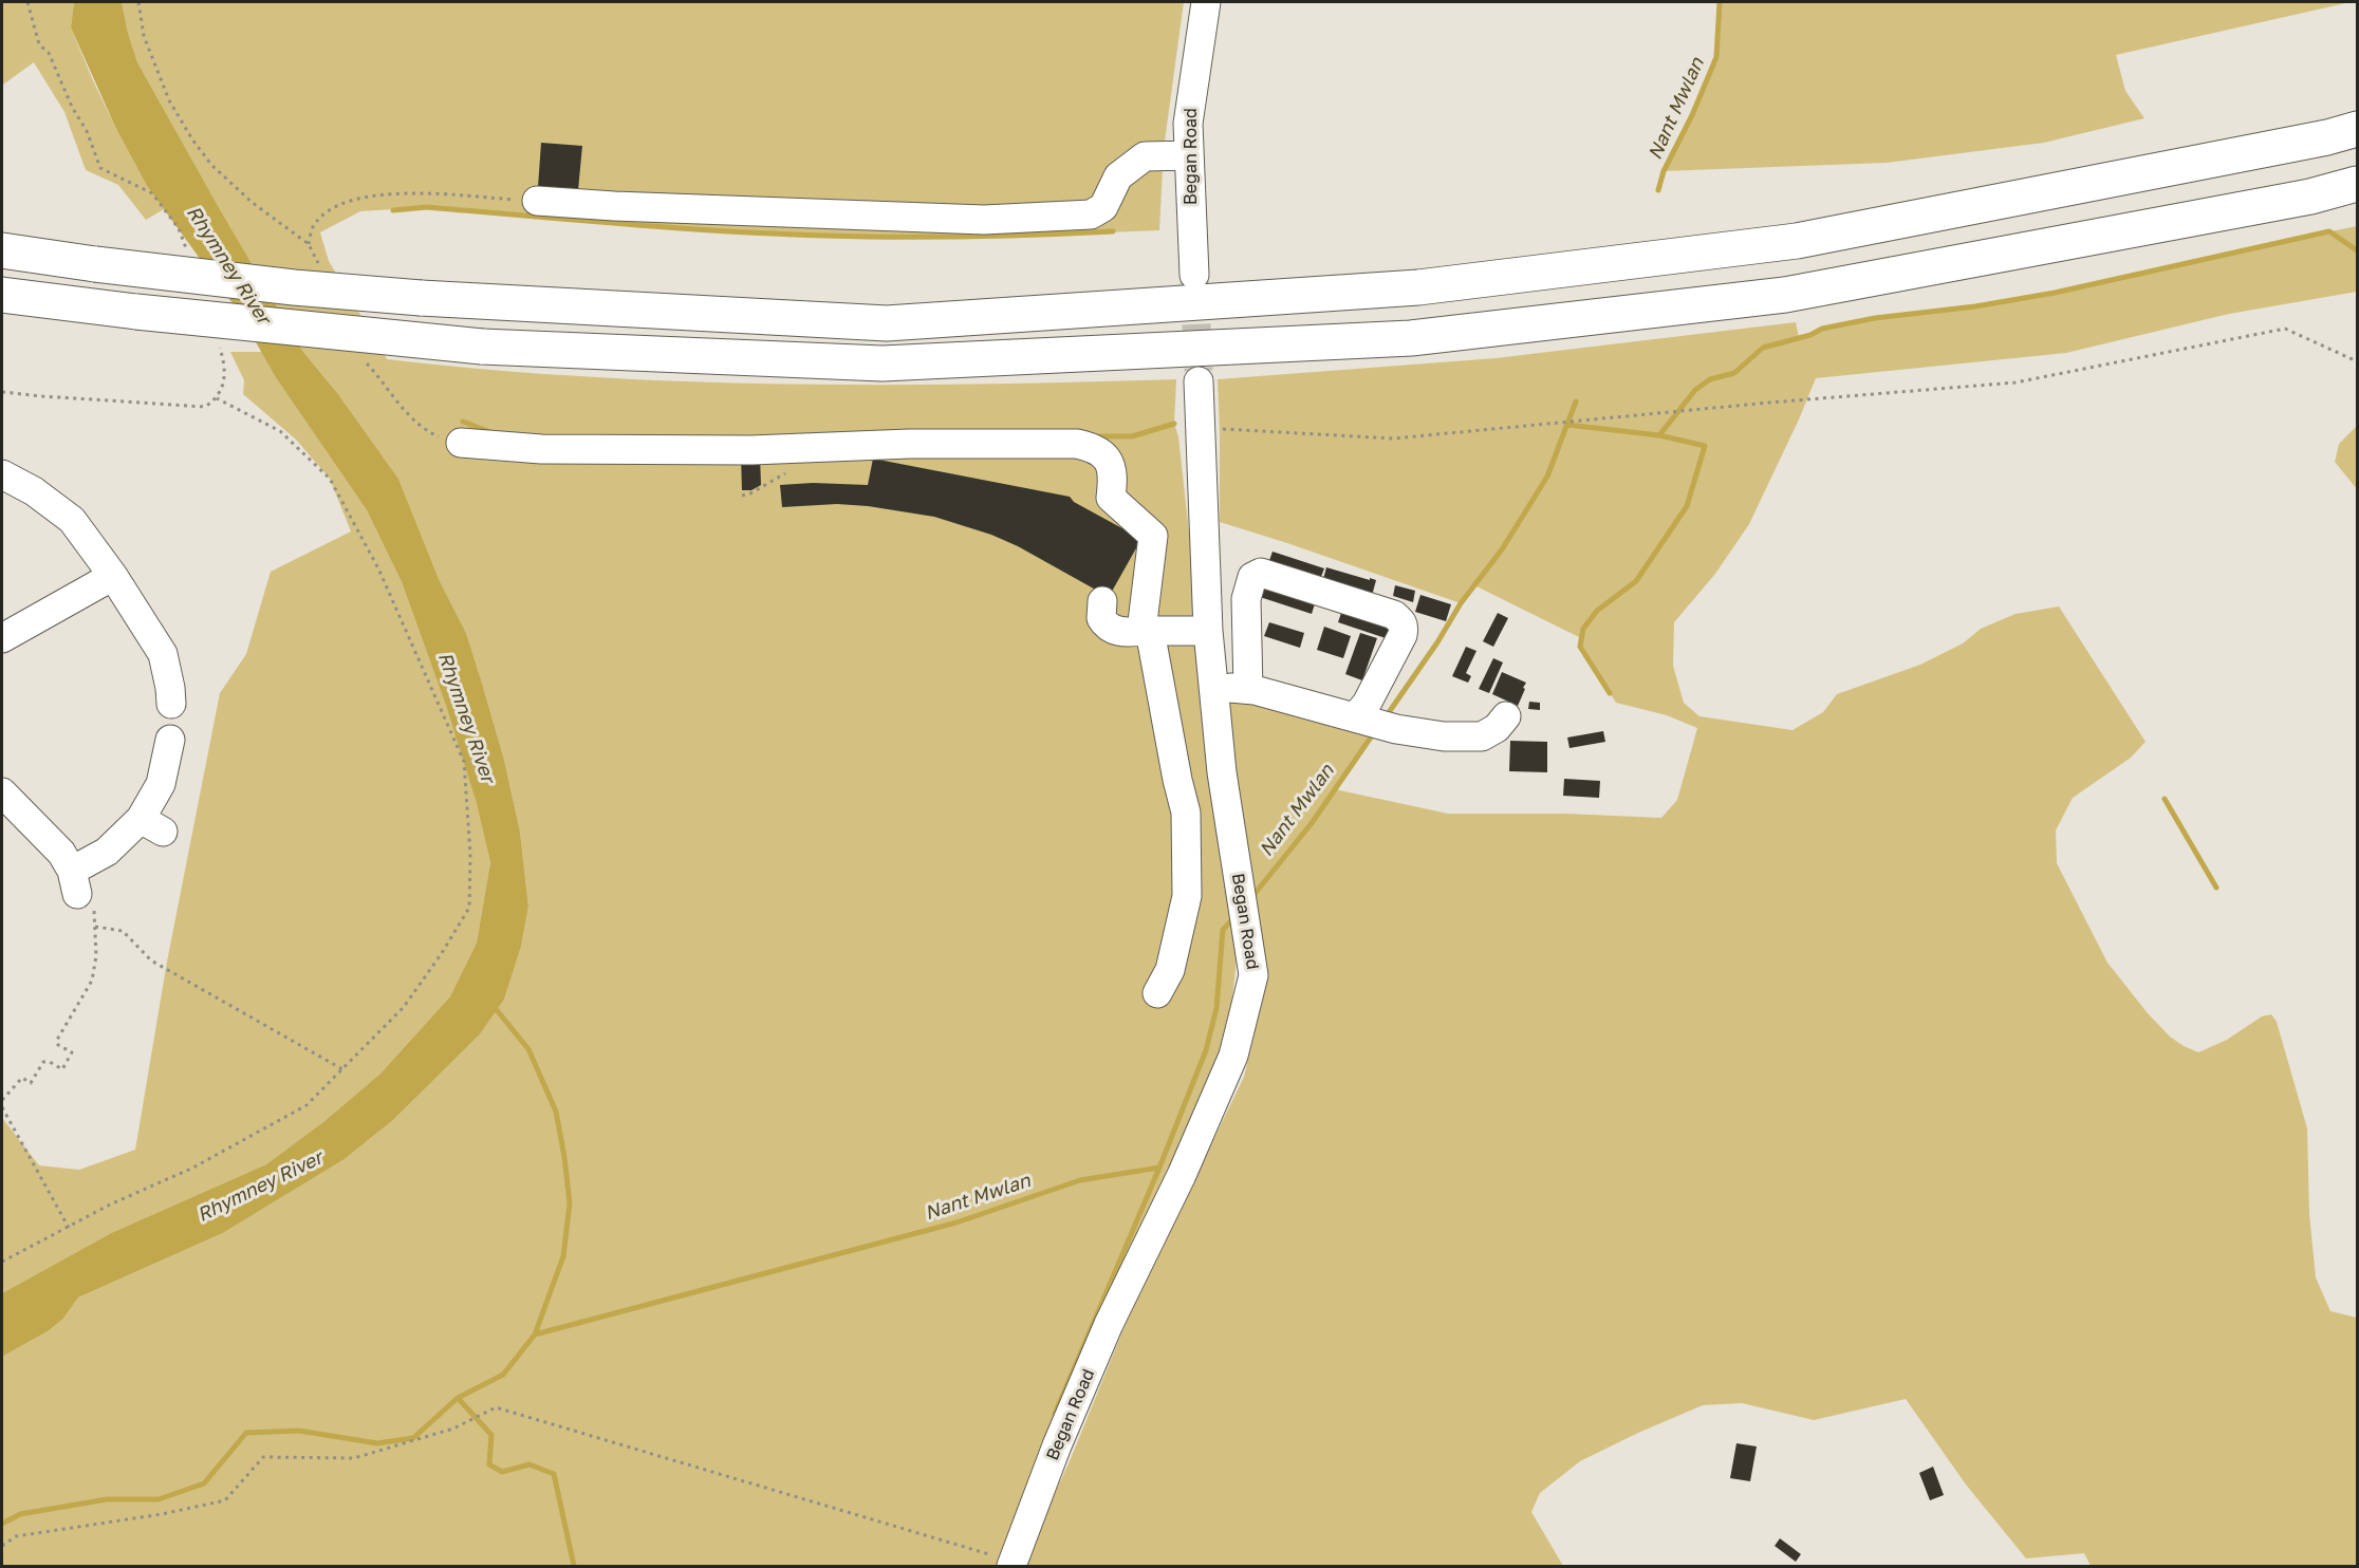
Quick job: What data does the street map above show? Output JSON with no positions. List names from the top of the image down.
{
  "streets": {
    "street": ["Began Road"]
  },
  "water": ["Nant Mwlan", "Rhymney River"]
}
